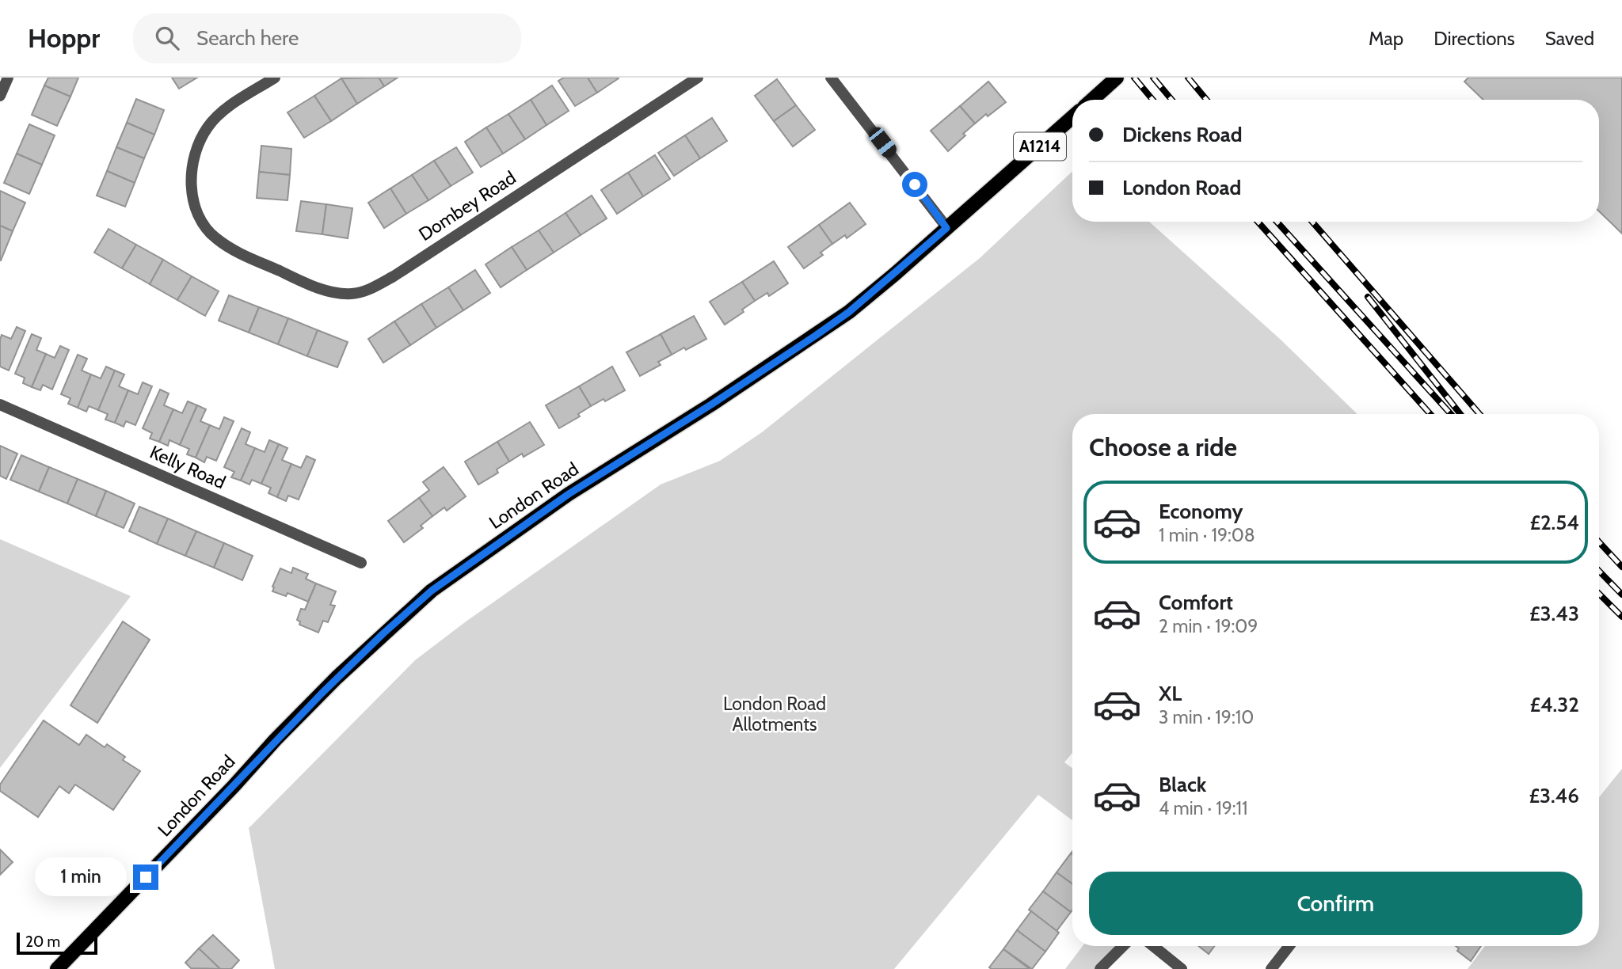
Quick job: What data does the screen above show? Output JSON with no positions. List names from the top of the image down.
{
  "streets": {
    "main road": ["A1214", "London Road"],
    "street": ["Dombey Road", "Kelly Road"]
  },
  "parks": ["London Road Allotments"],
  "scale_bar": "20 m",
  "page": {
    "header": "Hoppr",
    "search": "Search here",
    "nav": ["Map", "Directions", "Saved"],
    "banner": ["Dickens Road", "London Road"],
    "heading": "Choose a ride",
    "list": [
      {
        "name": "Economy",
        "note": "1 min · 19:08",
        "value": "£2.54"
      },
      {
        "name": "Comfort",
        "note": "2 min · 19:09",
        "value": "£3.43"
      },
      {
        "name": "XL",
        "note": "3 min · 19:10",
        "value": "£4.32"
      },
      {
        "name": "Black",
        "note": "4 min · 19:11",
        "value": "£3.46"
      }
    ],
    "bubble": "1 min",
    "buttons": "Confirm",
    "scale": "20 m"
  }
}
